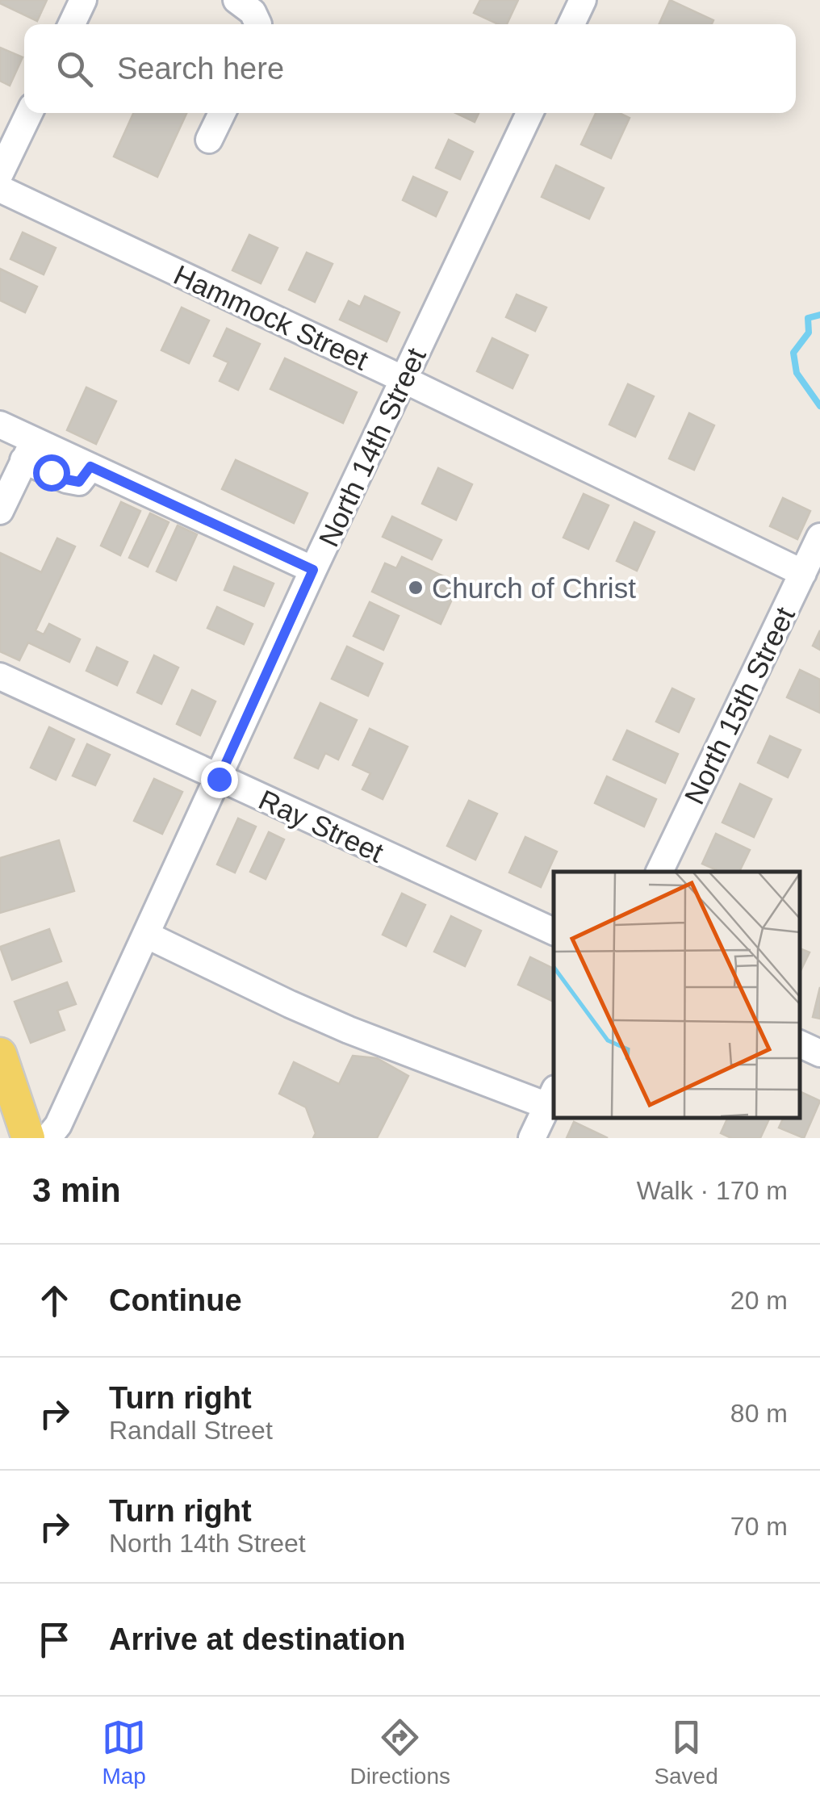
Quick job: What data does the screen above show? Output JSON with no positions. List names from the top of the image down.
{
  "streets": {
    "street": [
      "Hammock Street",
      "North 14th Street",
      "North 15th Street",
      "Ray Street"
    ]
  },
  "crossings": [
    ["Hammock Street", "North 14th Street"],
    ["Hammock Street", "North 15th Street"],
    ["North 14th Street", "Ray Street"]
  ],
  "places": ["Church of Christ"],
  "page": {
    "search": "Search here",
    "heading": ["3 min", "Walk · 170 m"],
    "list": [
      ["Continue", "20 m"],
      ["Turn right", "Randall Street", "80 m"],
      ["Turn right", "North 14th Street", "70 m"],
      "Arrive at destination"
    ],
    "nav": ["Map", "Directions", "Saved"]
  }
}
